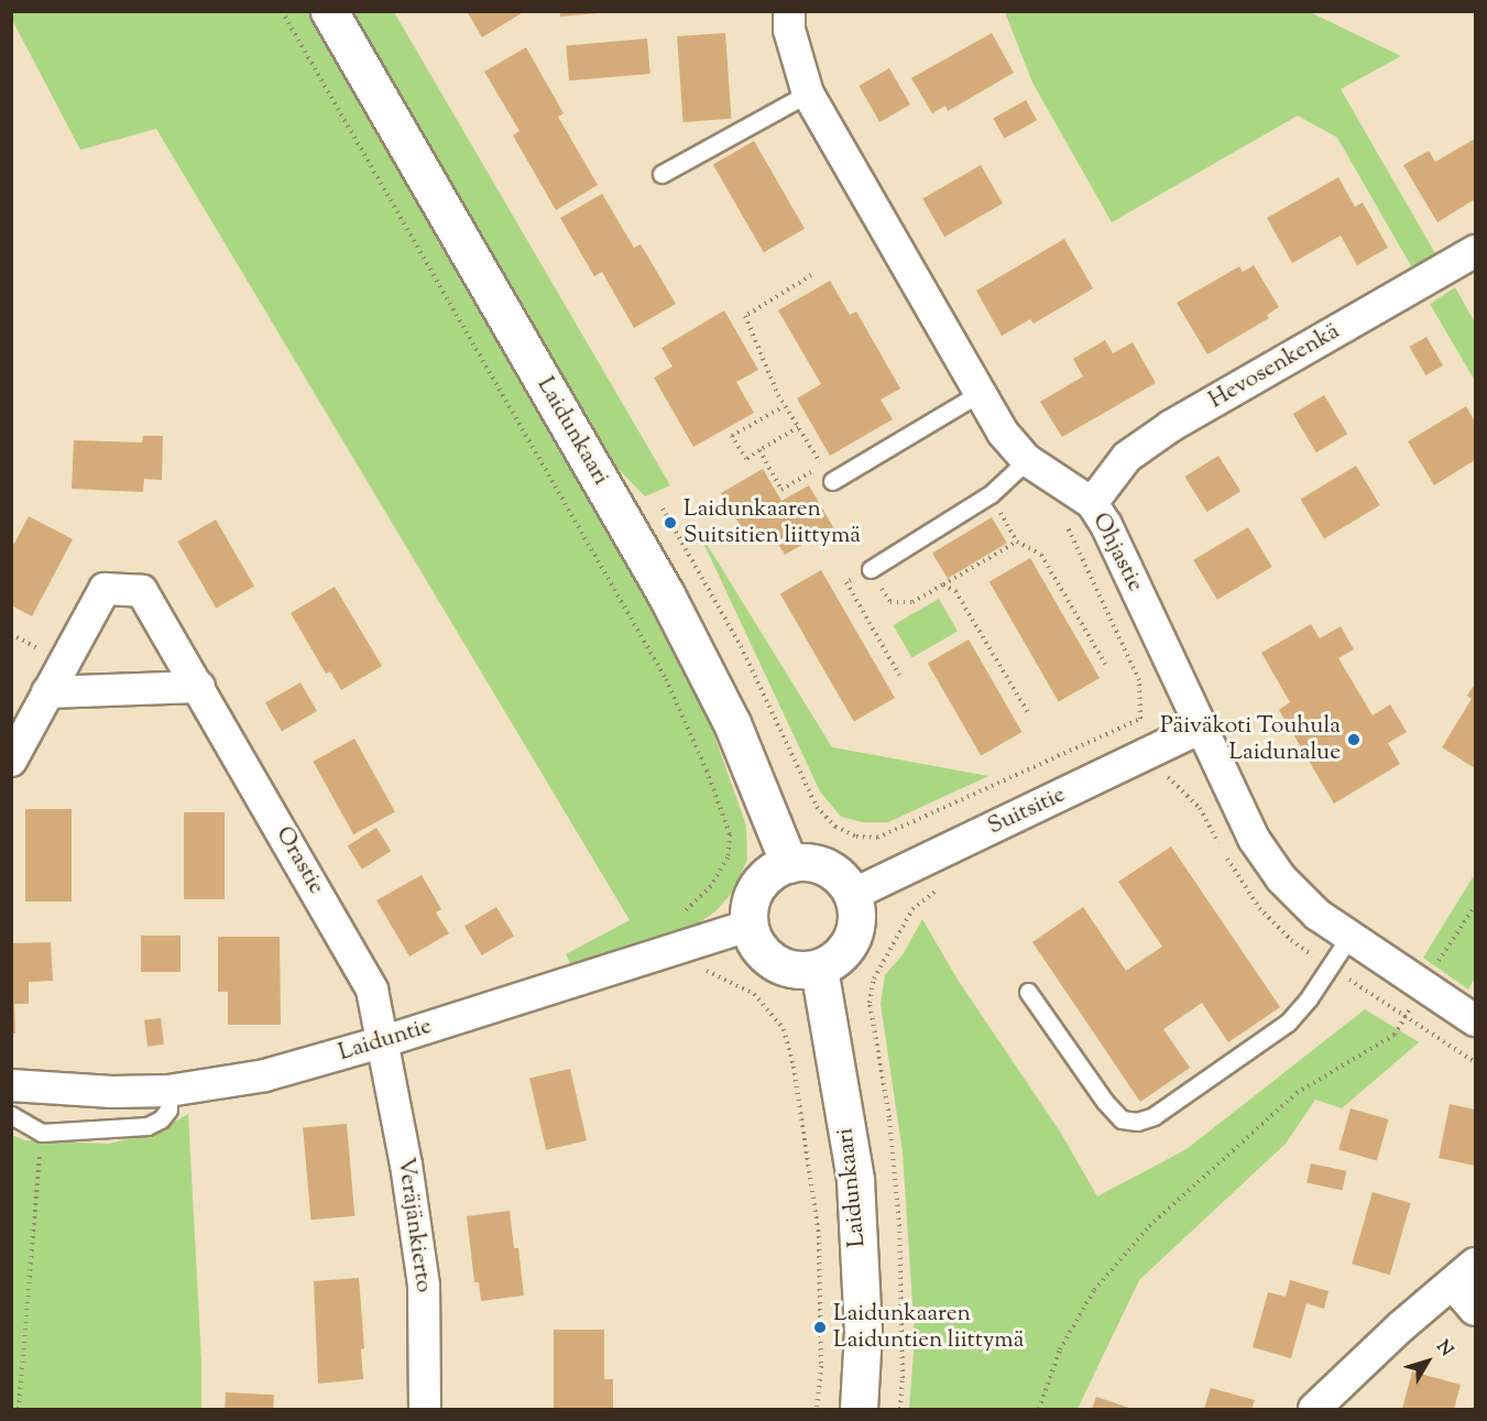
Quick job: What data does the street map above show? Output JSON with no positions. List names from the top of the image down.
{
  "streets": {
    "street": [
      "Hevosenkenkä",
      "Laidunkaari",
      "Ohjastie",
      "Suitsitie",
      "Orastie",
      "Laiduntie",
      "Veräjänkierto"
    ]
  },
  "crossings": [
    ["Hevosenkenkä", "Ohjastie"],
    ["Laidunkaari", "Suitsitie"],
    ["Laidunkaari", "Laiduntie"],
    ["Ohjastie", "Suitsitie"],
    ["Suitsitie", "Laiduntie"],
    ["Orastie", "Laiduntie"],
    ["Orastie", "Veräjänkierto"],
    ["Laiduntie", "Veräjänkierto"]
  ],
  "places": ["Laidunkaaren Suitsitien liittymä", "Päiväkoti Touhula Laidunalue", "Laidunkaaren Laiduntien liittymä"],
  "north": "top right"
}
